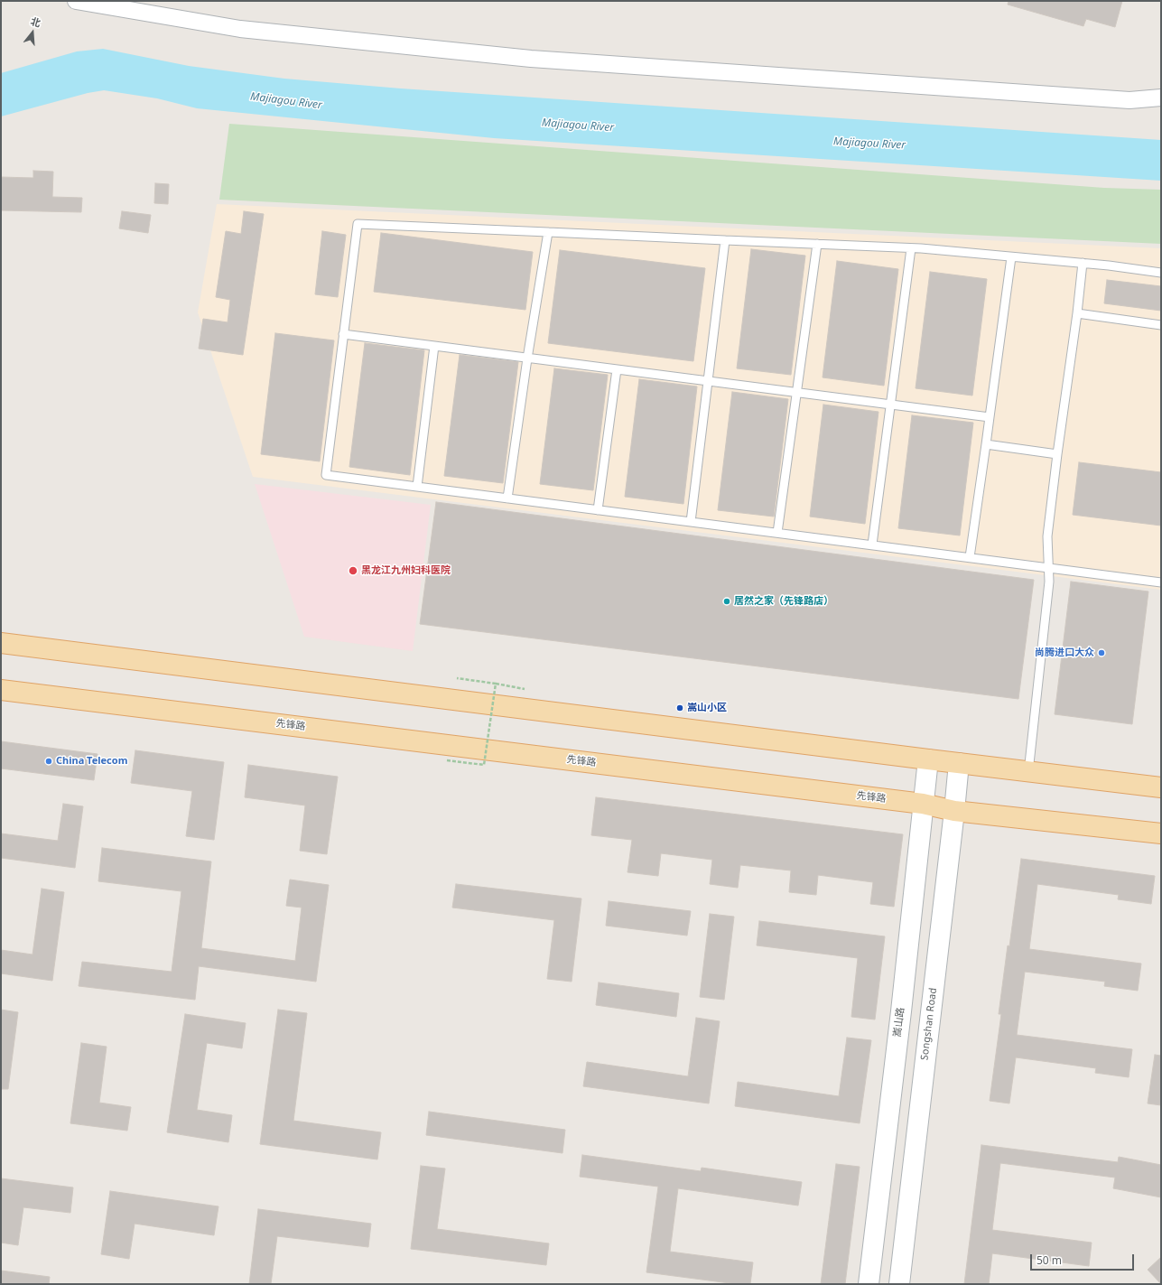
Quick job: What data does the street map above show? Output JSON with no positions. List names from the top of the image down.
{
  "streets": {
    "main road": ["先锋路", "嵩山路", "Songshan Road"]
  },
  "crossings": [
    ["先锋路", "嵩山路"],
    ["先锋路", "Songshan Road"]
  ],
  "water": ["Majiagou River"],
  "places": [
    "黑龙江九州妇科医院",
    "居然之家（先锋路店）",
    "尚腾进口大众",
    "嵩山小区",
    "China Telecom"
  ],
  "scale_bar": "50 m",
  "north": "top"
}
